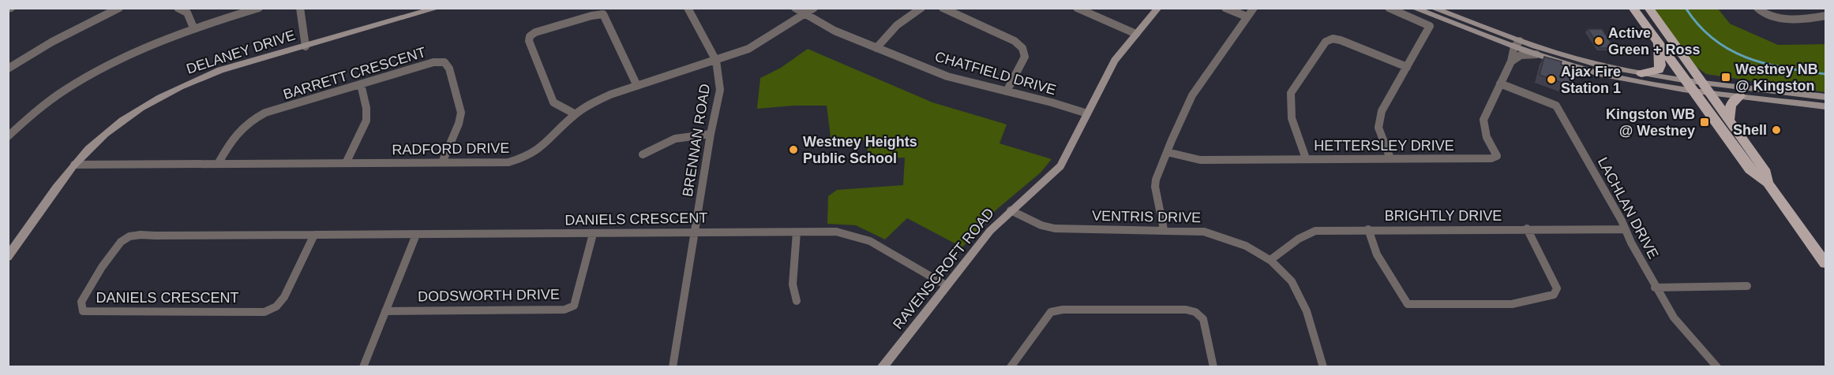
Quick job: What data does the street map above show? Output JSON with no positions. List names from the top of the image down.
{
  "streets": {
    "street": [
      "DELANEY DRIVE",
      "BARRETT CRESCENT",
      "CHATFIELD DRIVE",
      "BRENNAN ROAD",
      "HETTERSLEY DRIVE",
      "RADFORD DRIVE",
      "LACHLAN DRIVE",
      "BRIGHTLY DRIVE",
      "VENTRIS DRIVE",
      "DANIELS CRESCENT",
      "RAVENSCROFT ROAD",
      "DODSWORTH DRIVE"
    ]
  },
  "crossings": [
    ["DELANEY DRIVE", "RADFORD DRIVE"],
    ["BARRETT CRESCENT", "RADFORD DRIVE"],
    ["CHATFIELD DRIVE", "RADFORD DRIVE"],
    ["CHATFIELD DRIVE", "RAVENSCROFT ROAD"],
    ["BRENNAN ROAD", "RADFORD DRIVE"],
    ["BRENNAN ROAD", "DANIELS CRESCENT"],
    ["HETTERSLEY DRIVE", "LACHLAN DRIVE"],
    ["LACHLAN DRIVE", "BRIGHTLY DRIVE"],
    ["BRIGHTLY DRIVE", "VENTRIS DRIVE"],
    ["VENTRIS DRIVE", "RAVENSCROFT ROAD"],
    ["DANIELS CRESCENT", "RAVENSCROFT ROAD"],
    ["DANIELS CRESCENT", "DODSWORTH DRIVE"]
  ],
  "places": {
    "other": [
      "Active Green + Ross",
      "Ajax Fire Station 1",
      "Shell",
      "Westney Heights Public School"
    ],
    "transit": ["Westney NB @ Kingston", "Kingston WB @ Westney"]
  }
}
